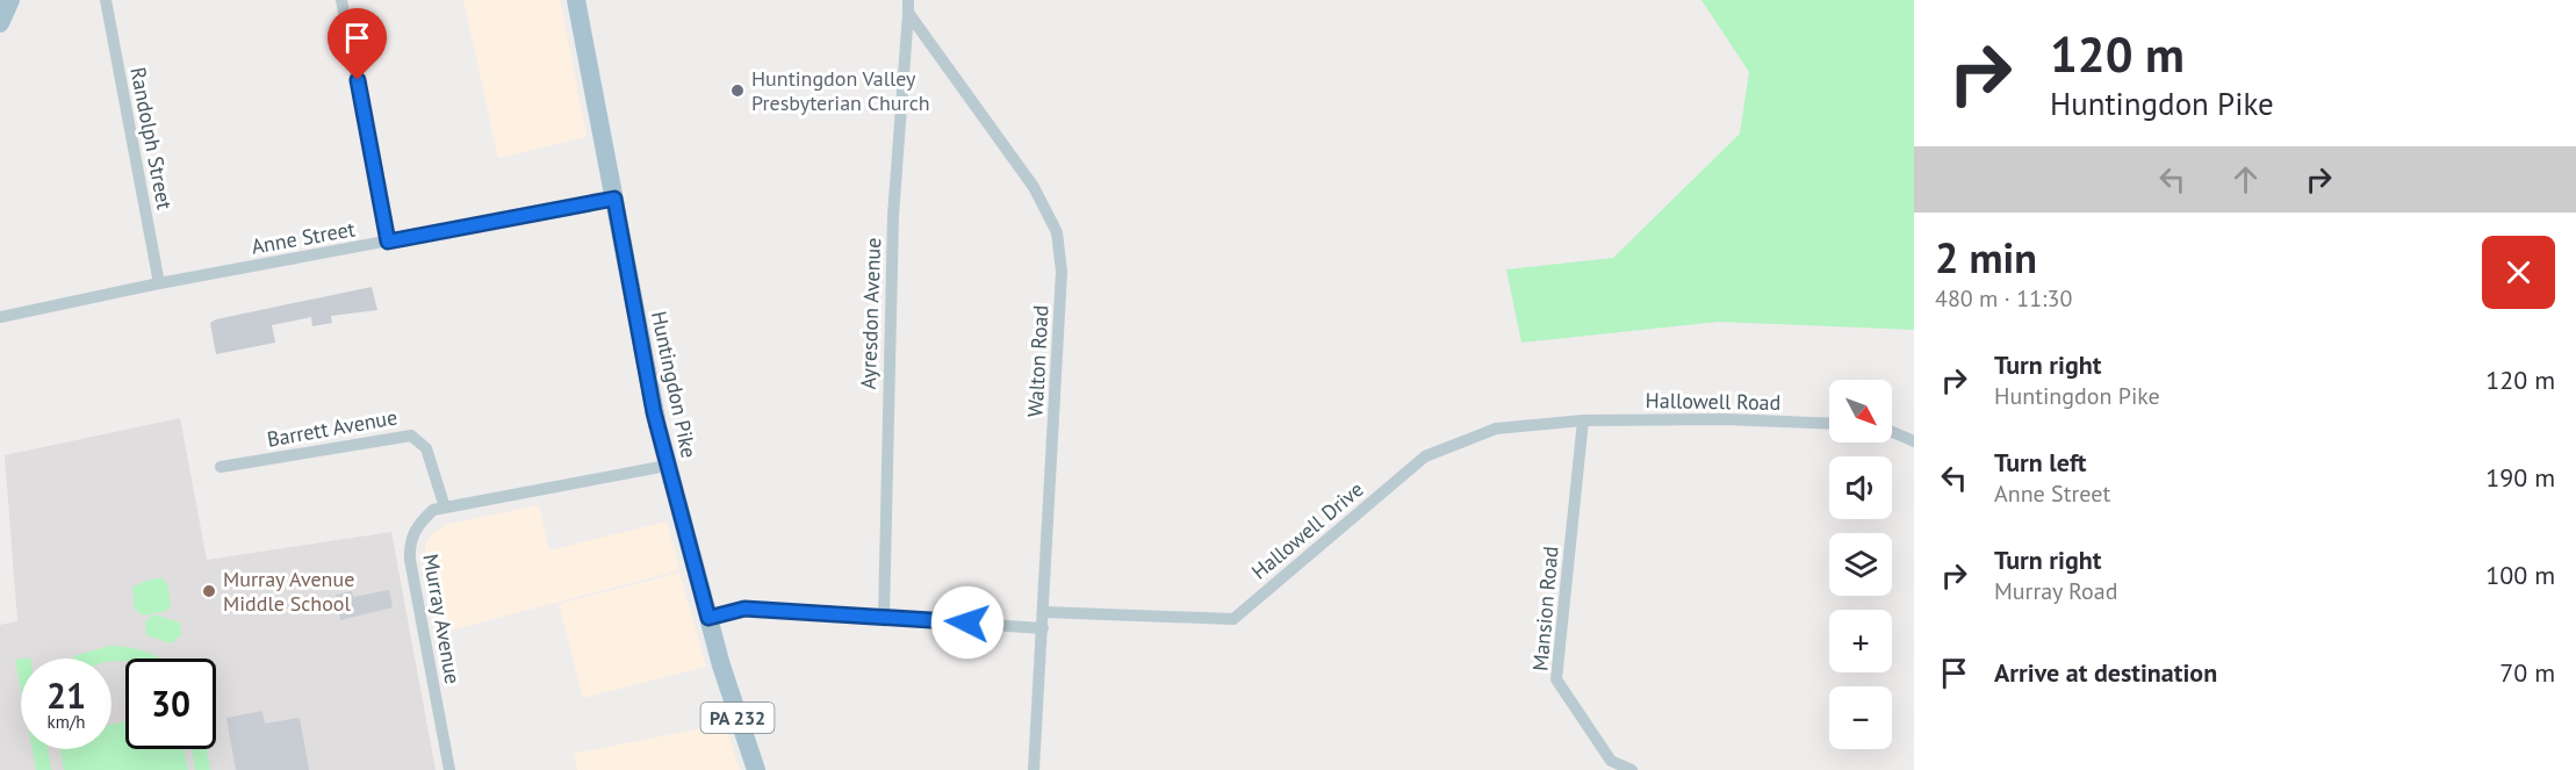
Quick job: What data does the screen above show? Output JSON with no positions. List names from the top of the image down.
{
  "streets": {
    "main road": ["Huntingdon Pike", "PA 232"],
    "street": [
      "Randolph Street",
      "Anne Street",
      "Ayresdon Avenue",
      "Walton Road",
      "Hallowell Road",
      "Barrett Avenue",
      "Hallowell Drive",
      "Mansion Road",
      "Murray Avenue"
    ]
  },
  "crossings": [
    ["Randolph Street", "Anne Street"],
    ["Anne Street", "Huntingdon Pike"],
    ["Ayresdon Avenue", "Walton Road"],
    ["Walton Road", "Hallowell Drive"],
    ["Huntingdon Pike", "Murray Avenue"],
    ["Hallowell Road", "Hallowell Drive"],
    ["Hallowell Road", "Mansion Road"],
    ["Barrett Avenue", "Murray Avenue"],
    ["Hallowell Drive", "Mansion Road"]
  ],
  "places": ["Huntingdon Valley Presbyterian Church", "Murray Avenue Middle School"],
  "north": "bottom right",
  "page": {
    "turn": ["120 m", "Huntingdon Pike"],
    "heading": ["2 min", "480 m · 11:30"],
    "list": [
      {
        "name": "Turn right",
        "note": "Huntingdon Pike",
        "value": "120 m"
      },
      {
        "name": "Turn left",
        "note": "Anne Street",
        "value": "190 m"
      },
      {
        "name": "Turn right",
        "note": "Murray Road",
        "value": "100 m"
      },
      {
        "name": "Arrive at destination",
        "value": "70 m"
      }
    ],
    "map_buttons": ["+", "−"],
    "speed": "21 km/h",
    "limit": "30"
  }
}
